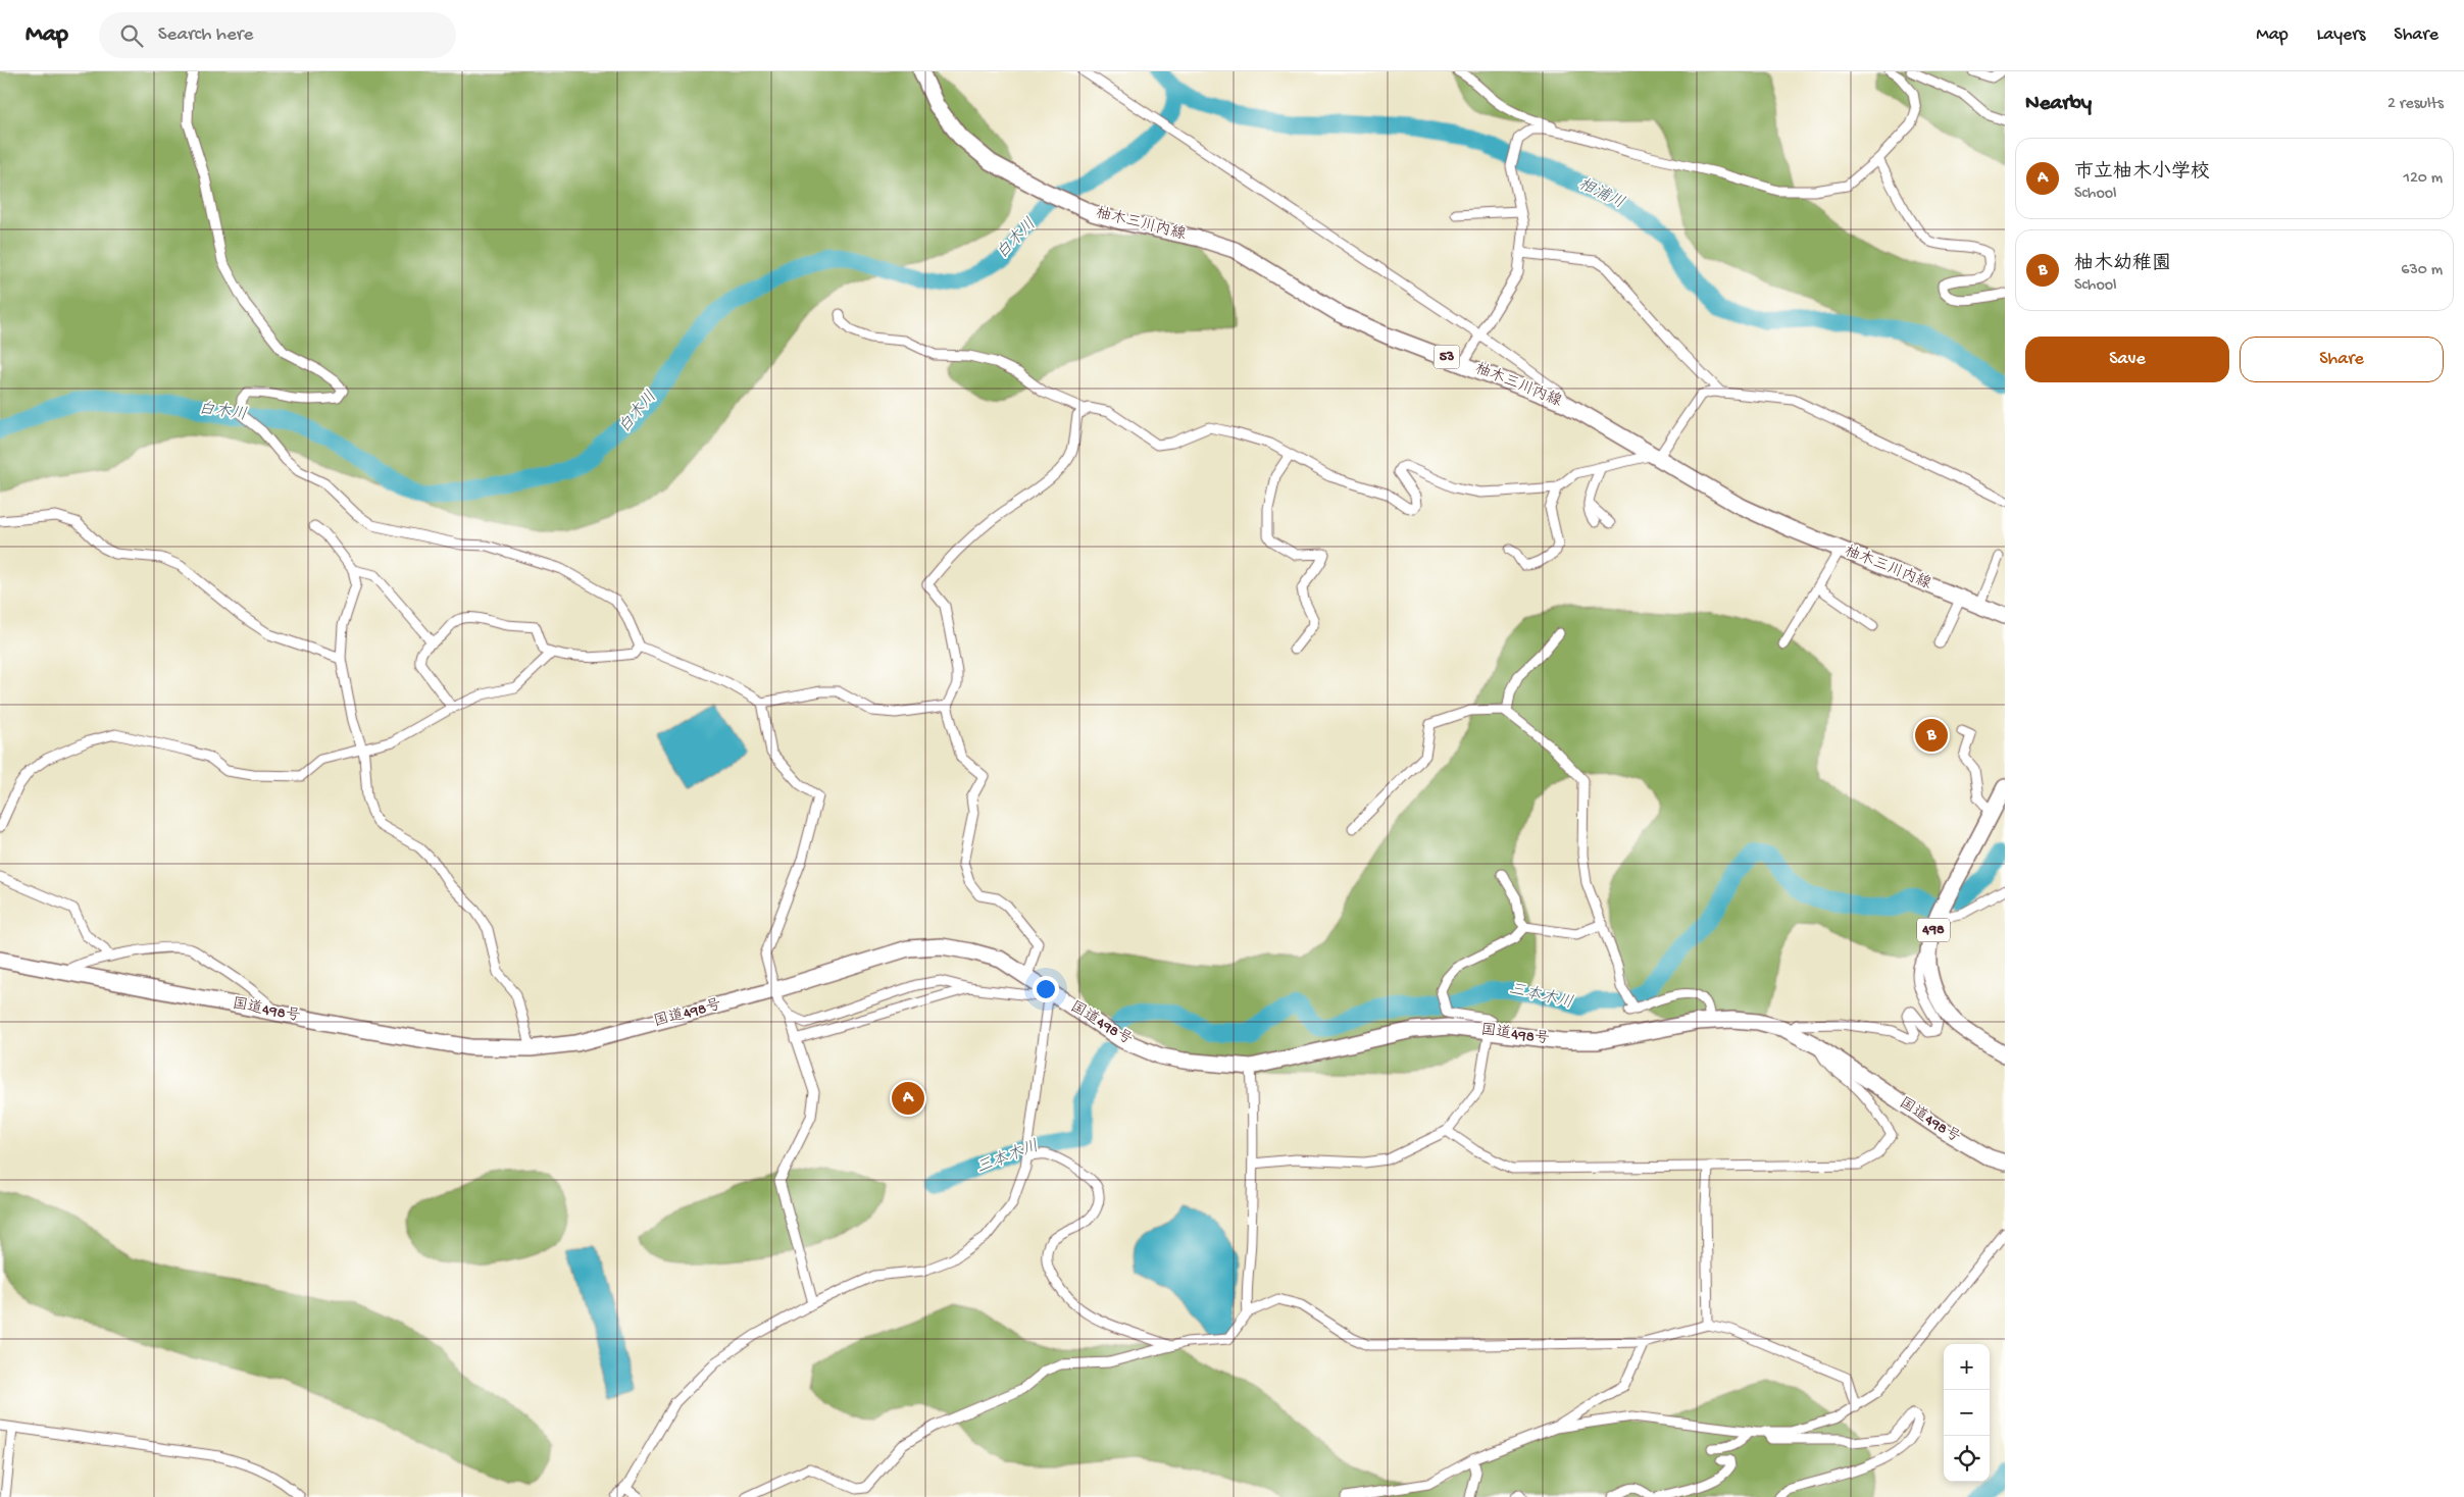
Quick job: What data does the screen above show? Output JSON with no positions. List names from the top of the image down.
{
  "streets": {
    "main road": [
      "柚木三川内線",
      "53",
      "498",
      "国道498号"
    ]
  },
  "water": ["相浦川", "白木川", "三本木川"],
  "page": {
    "header": "Map",
    "search": "Search here",
    "nav": ["Map", "Layers", "Share"],
    "heading": ["Nearby", "2 results"],
    "list": [
      {
        "mark": "A",
        "name": "市立柚木小学校",
        "note": "School",
        "value": "120 m"
      },
      {
        "mark": "B",
        "name": "柚木幼稚園",
        "note": "School",
        "value": "630 m"
      }
    ],
    "buttons": ["Save", "Share"],
    "pins": ["B", "A"],
    "map_buttons": ["+", "−"]
  }
}
